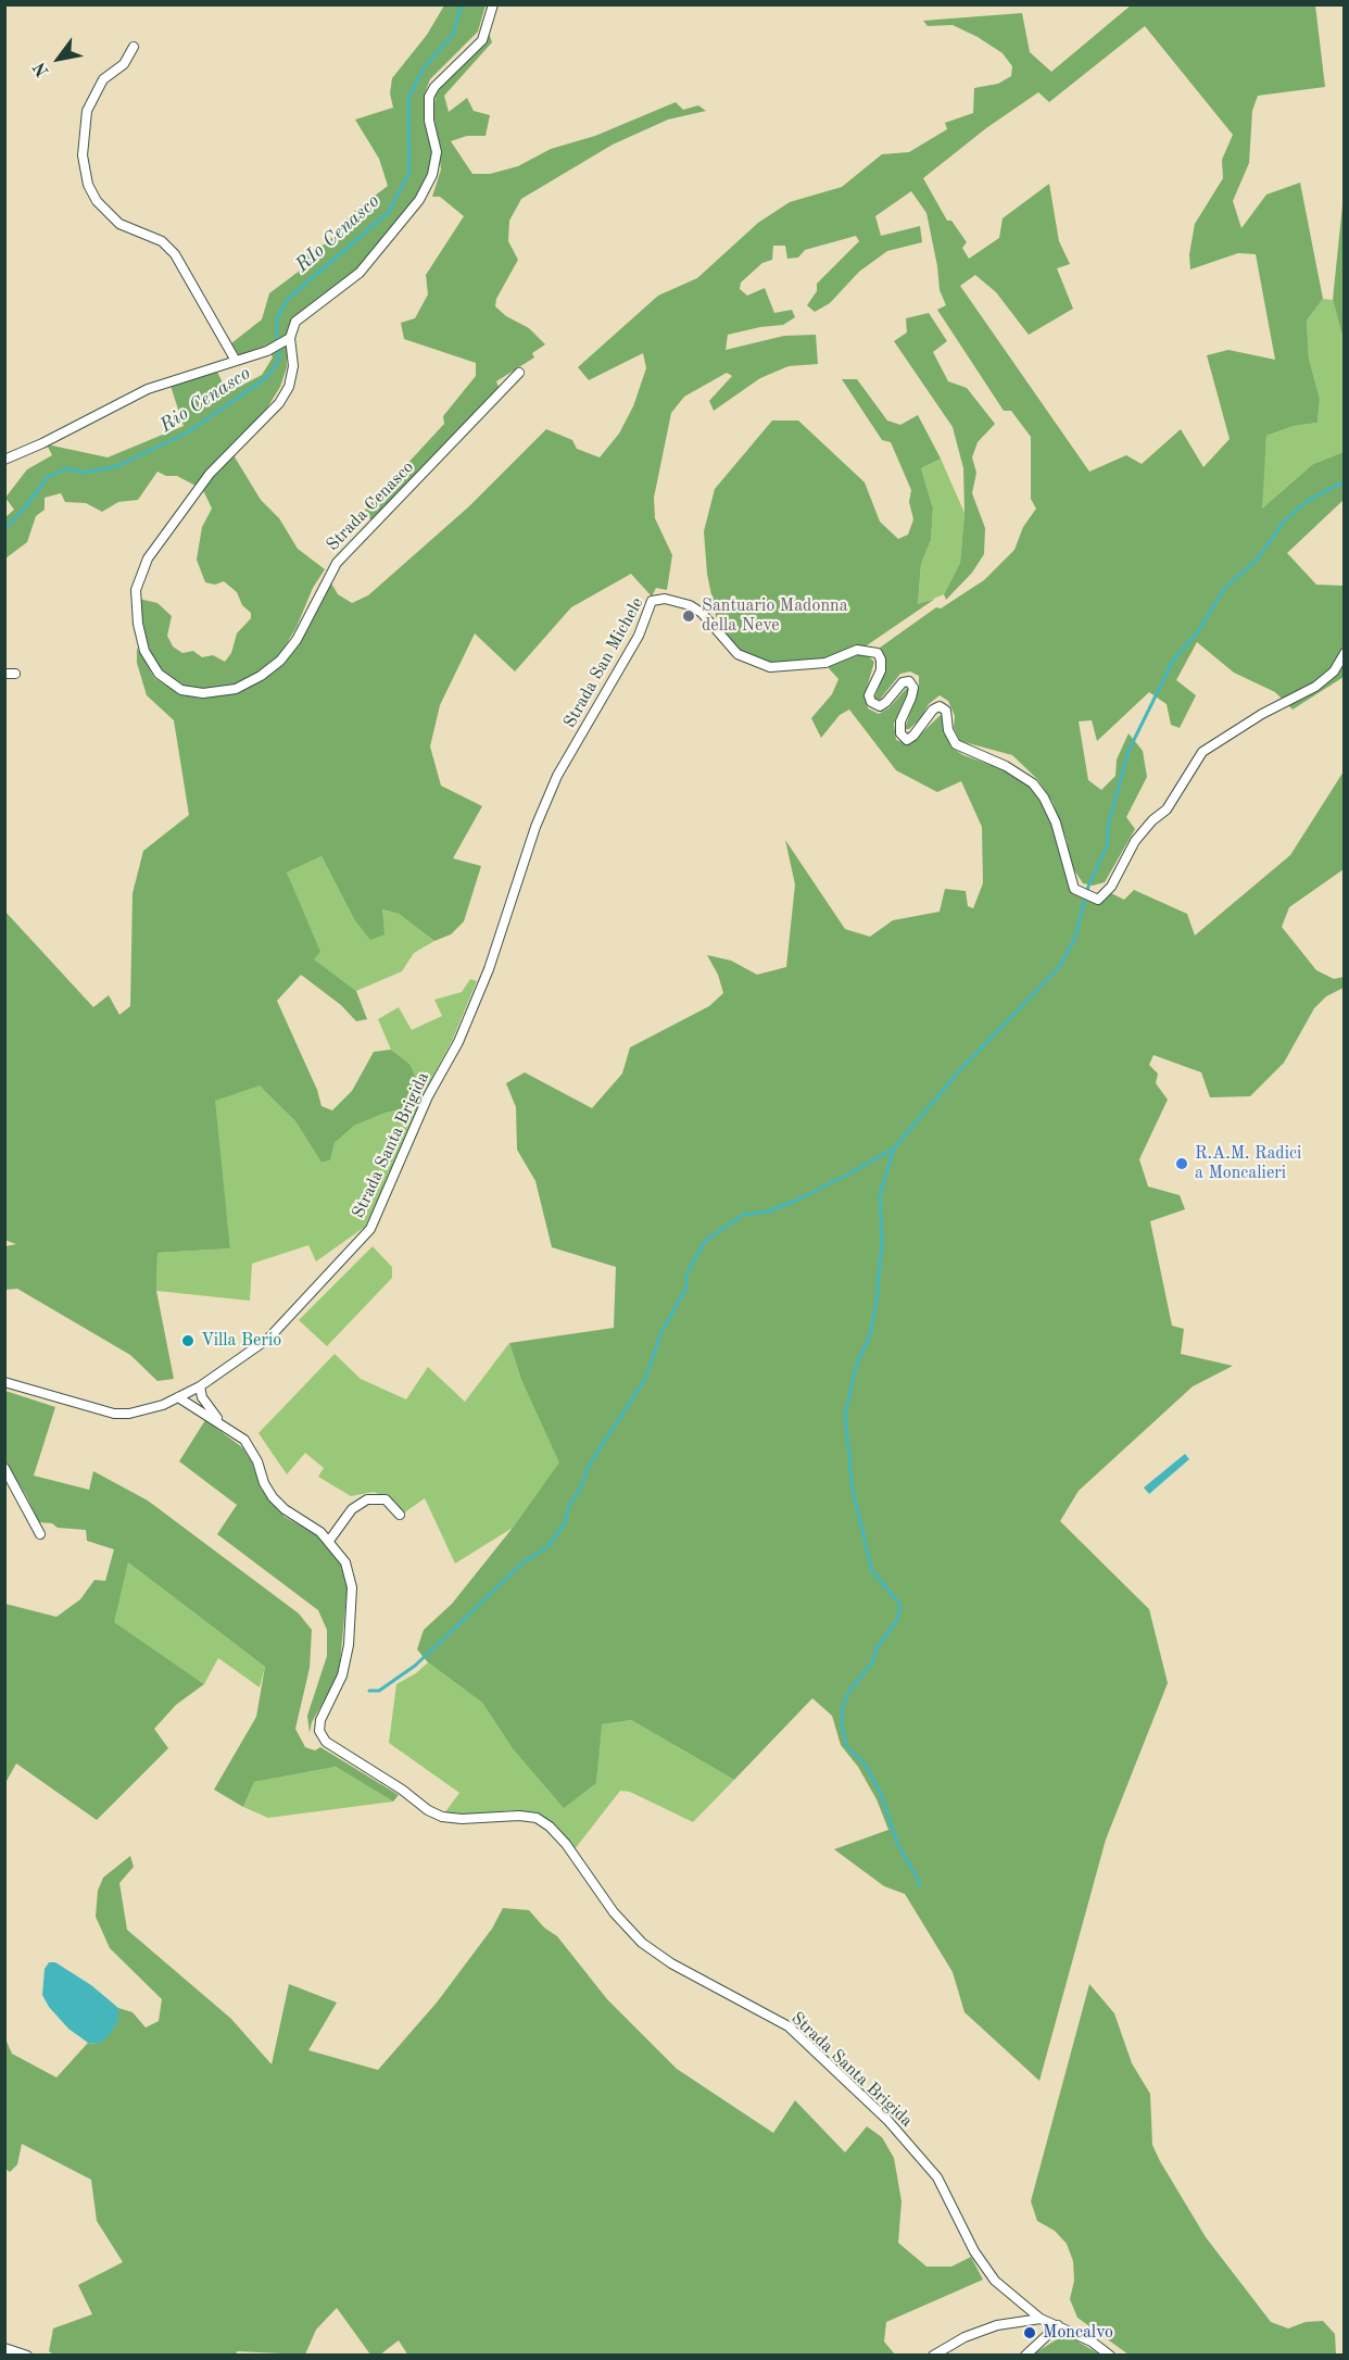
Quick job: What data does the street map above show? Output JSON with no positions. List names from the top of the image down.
{
  "streets": {
    "street": ["Strada Cenasco", "Strada San Michele", "Strada Santa Brigida"]
  },
  "crossings": [
    ["Strada San Michele", "Strada Santa Brigida"]
  ],
  "water": ["RIo Cenasco", "Rio Cenasco"],
  "places": [
    "Santuario Madonna della Neve",
    "R.A.M. Radici a Moncalieri",
    "Villa Berio",
    "Moncalvo"
  ],
  "north": "bottom left"
}
